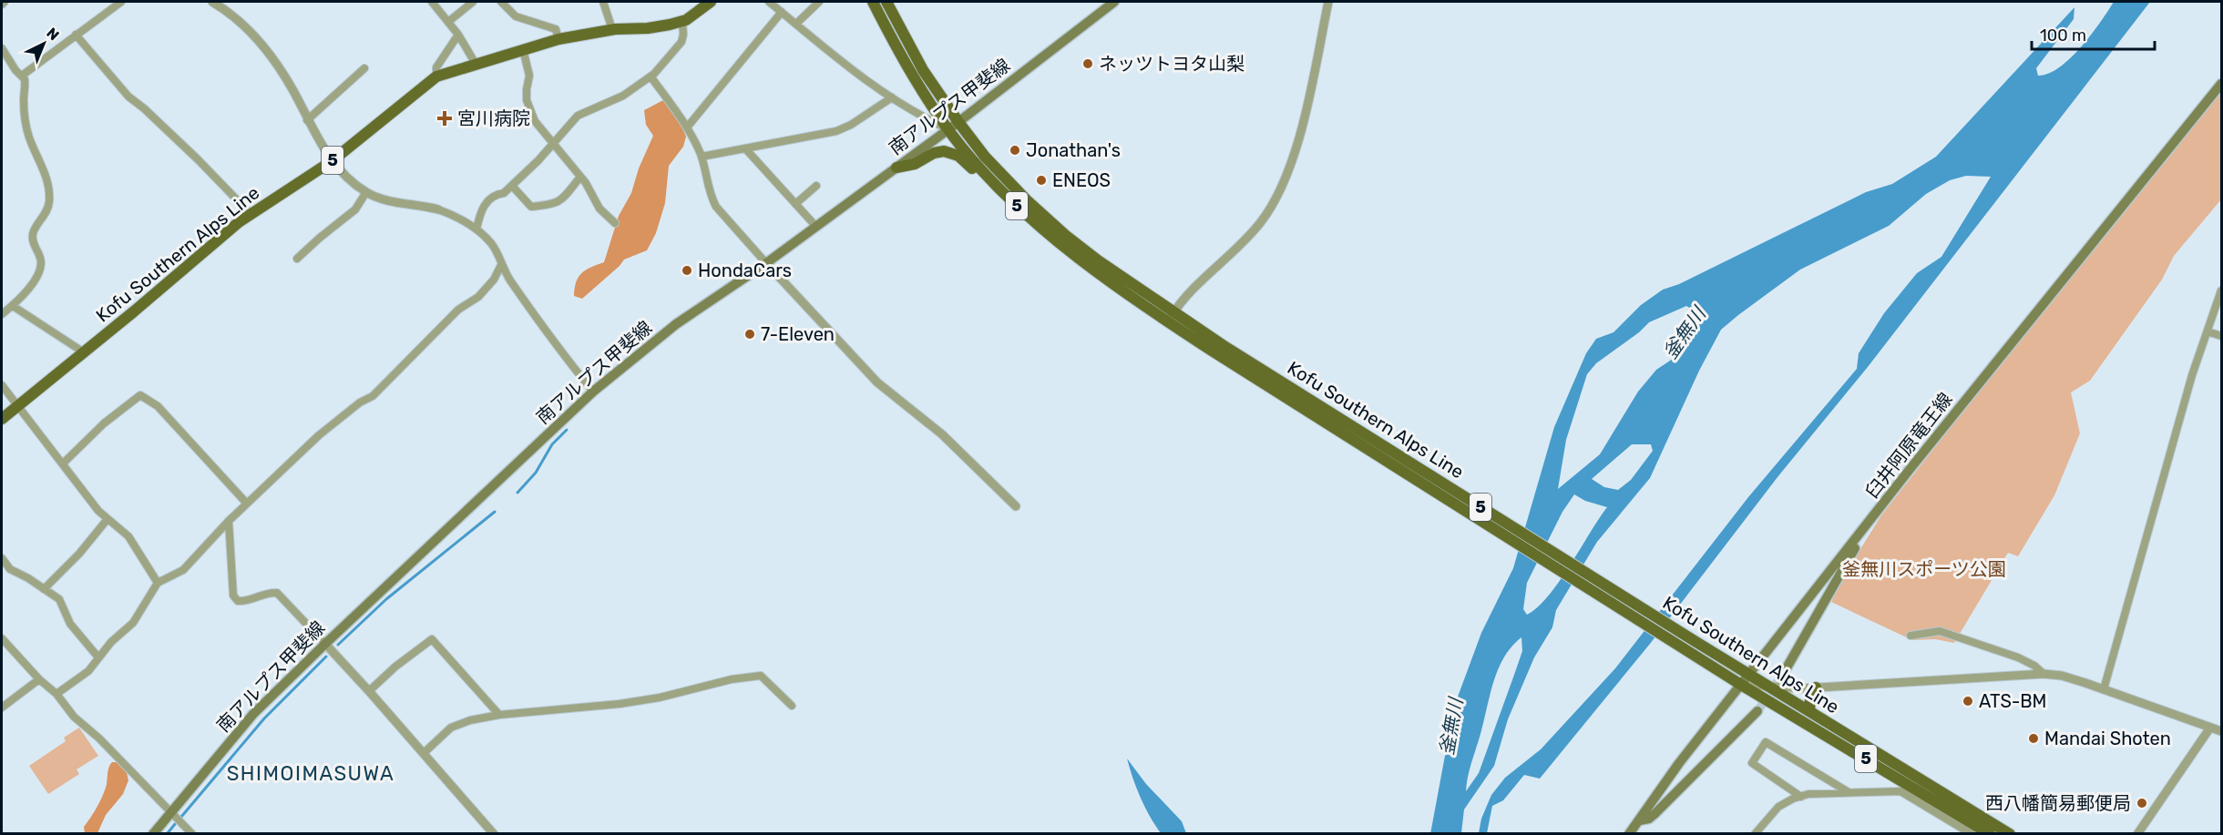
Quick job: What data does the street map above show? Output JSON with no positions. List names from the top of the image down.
{
  "streets": {
    "main road": [
      "南アルプス甲斐線",
      "5",
      "Kofu Southern Alps Line",
      "臼井阿原竜王線"
    ]
  },
  "crossings": [
    ["南アルプス甲斐線", "Kofu Southern Alps Line"],
    ["Kofu Southern Alps Line", "臼井阿原竜王線"]
  ],
  "districts": ["SHIMOIMASUWA"],
  "water": ["釜無川"],
  "parks": ["釜無川スポーツ公園"],
  "places": {
    "other": [
      "ネッツトヨタ山梨",
      "Jonathan's",
      "ENEOS",
      "HondaCars",
      "7-Eleven",
      "ATS-BM",
      "Mandai Shoten",
      "西八幡簡易郵便局"
    ],
    "health": ["宮川病院"]
  },
  "scale_bar": "100 m",
  "north": "top right"
}
